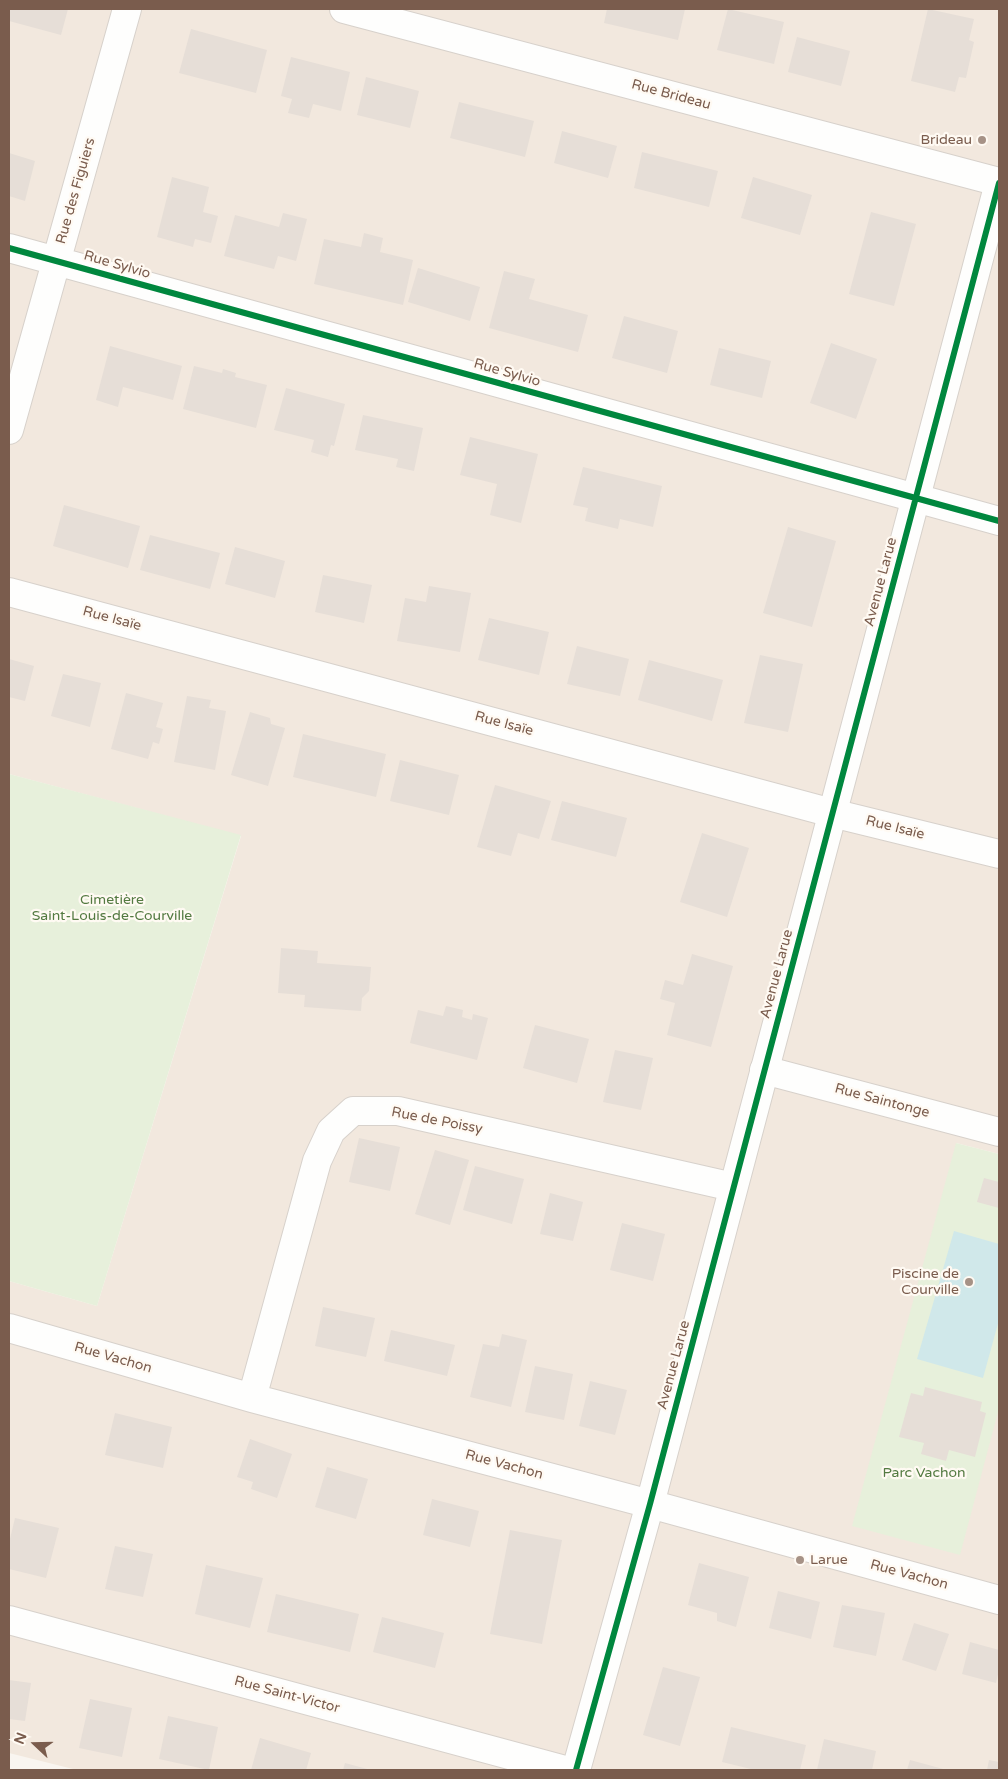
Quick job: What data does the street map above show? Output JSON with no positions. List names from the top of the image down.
{
  "streets": {
    "street": [
      "Rue Brideau",
      "Rue des Figuiers",
      "Rue Sylvio",
      "Avenue Larue",
      "Rue Isaïe",
      "Rue Saintonge",
      "Rue de Poissy",
      "Rue Vachon",
      "Rue Saint-Victor"
    ]
  },
  "crossings": [
    ["Rue Brideau", "Avenue Larue"],
    ["Rue des Figuiers", "Rue Sylvio"],
    ["Rue Sylvio", "Avenue Larue"],
    ["Avenue Larue", "Rue Isaïe"],
    ["Avenue Larue", "Rue Saintonge"],
    ["Avenue Larue", "Rue de Poissy"],
    ["Avenue Larue", "Rue Vachon"],
    ["Rue de Poissy", "Rue Vachon"]
  ],
  "parks": ["Cimetière Saint-Louis-de-Courville", "Parc Vachon"],
  "places": ["Brideau", "Piscine de Courville", "Larue"],
  "north": "left"
}
